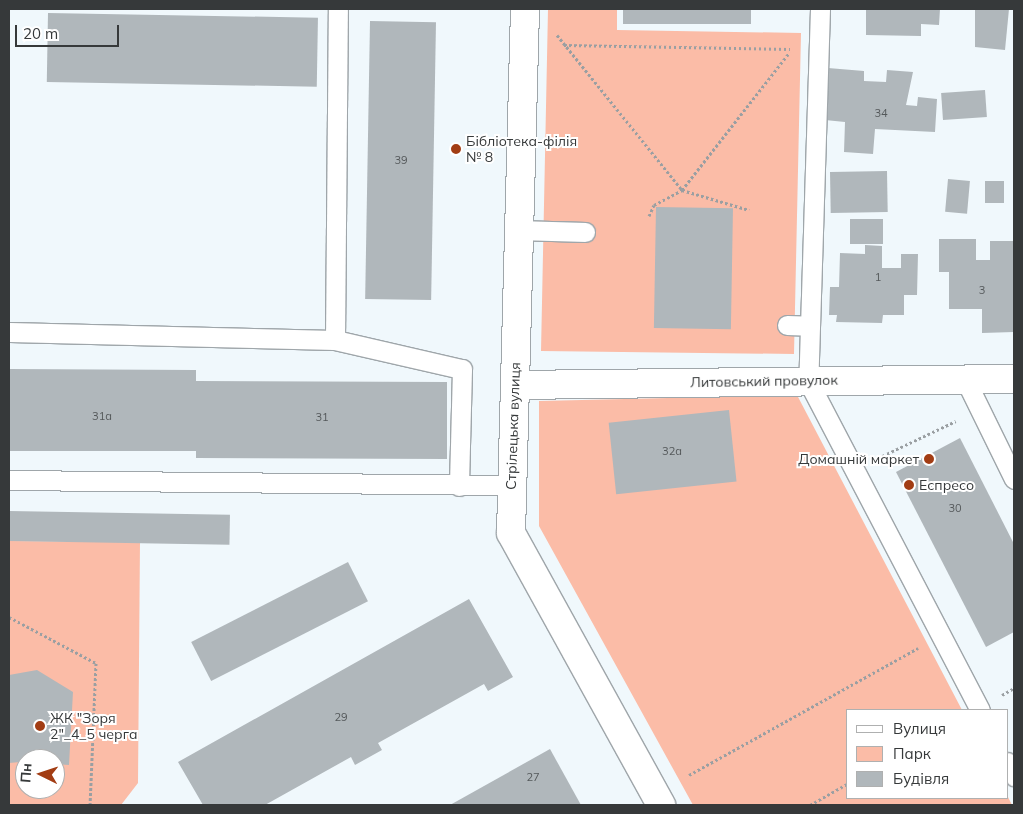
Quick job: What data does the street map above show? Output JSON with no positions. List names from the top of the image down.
{
  "streets": {
    "street": ["Литовський провулок", "Стрілецька вулиця"]
  },
  "crossings": [
    ["Литовський провулок", "Стрілецька вулиця"]
  ],
  "places": [
    "Бібліотека-філія № 8",
    "Домашній маркет",
    "Еспресо",
    "ЖК \"Зоря 2\"_4_5 черга"
  ],
  "house_numbers": [
    "34",
    "39",
    "1",
    "3",
    "31а",
    "31",
    "32а",
    "30",
    "29",
    "27"
  ],
  "legend": ["Вулиця", "Парк", "Будівля"],
  "scale_bar": "20 m",
  "north": "left"
}
